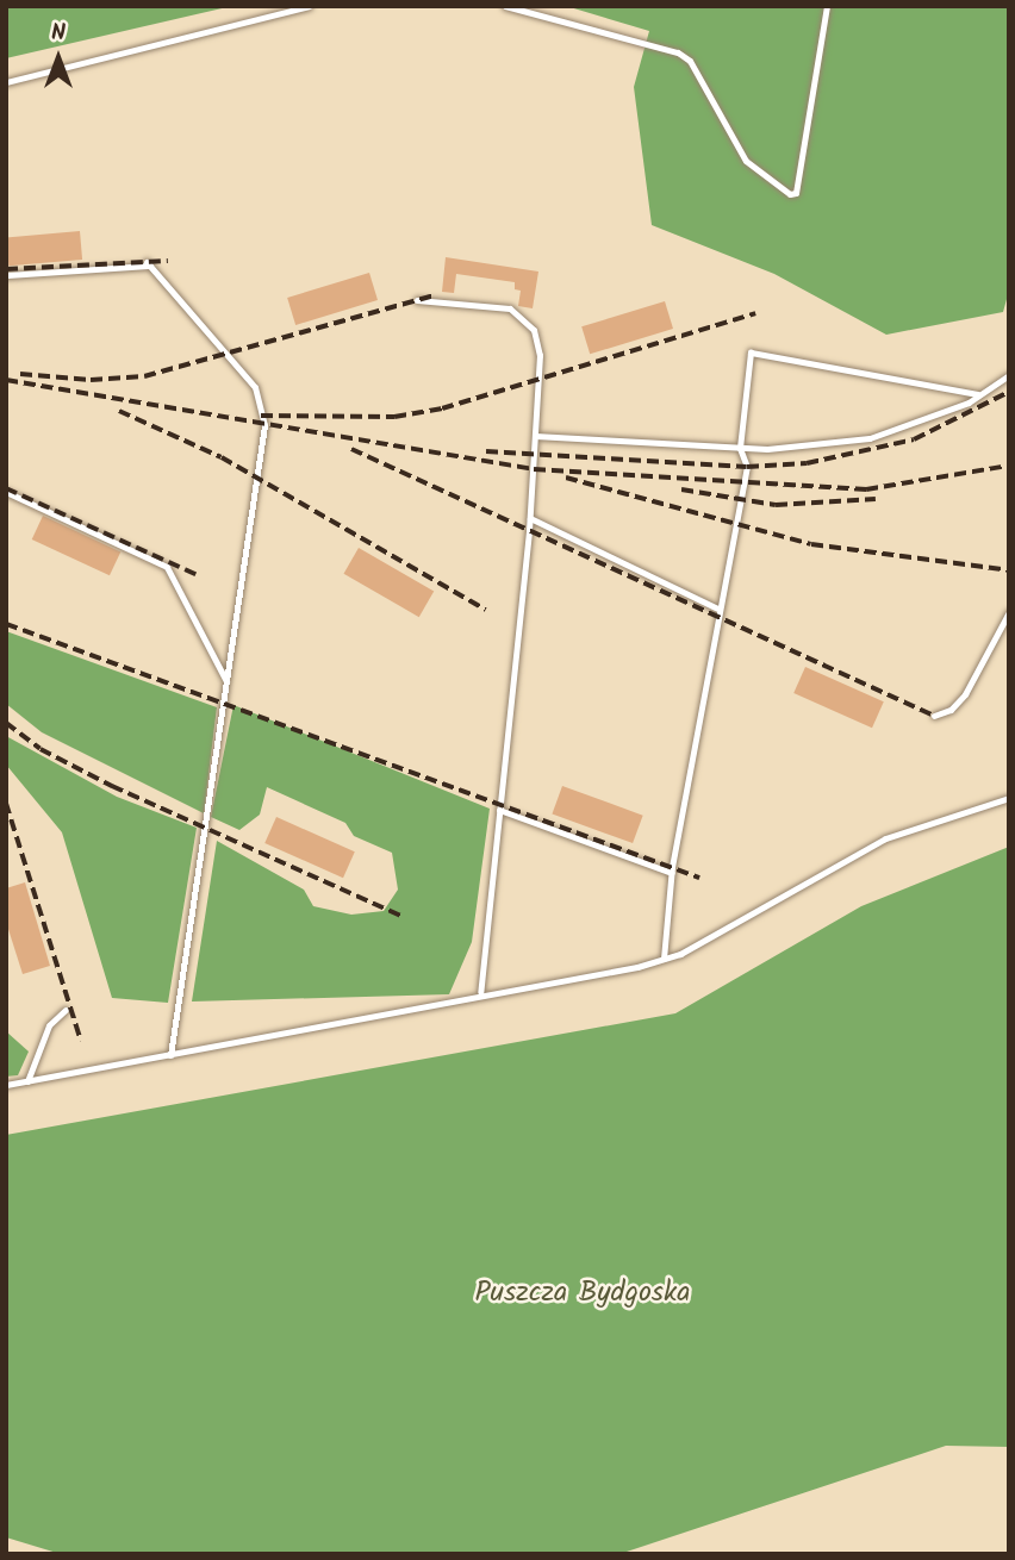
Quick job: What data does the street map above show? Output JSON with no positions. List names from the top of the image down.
{
  "parks": ["Puszcza Bydgoska"],
  "north": "top"
}
